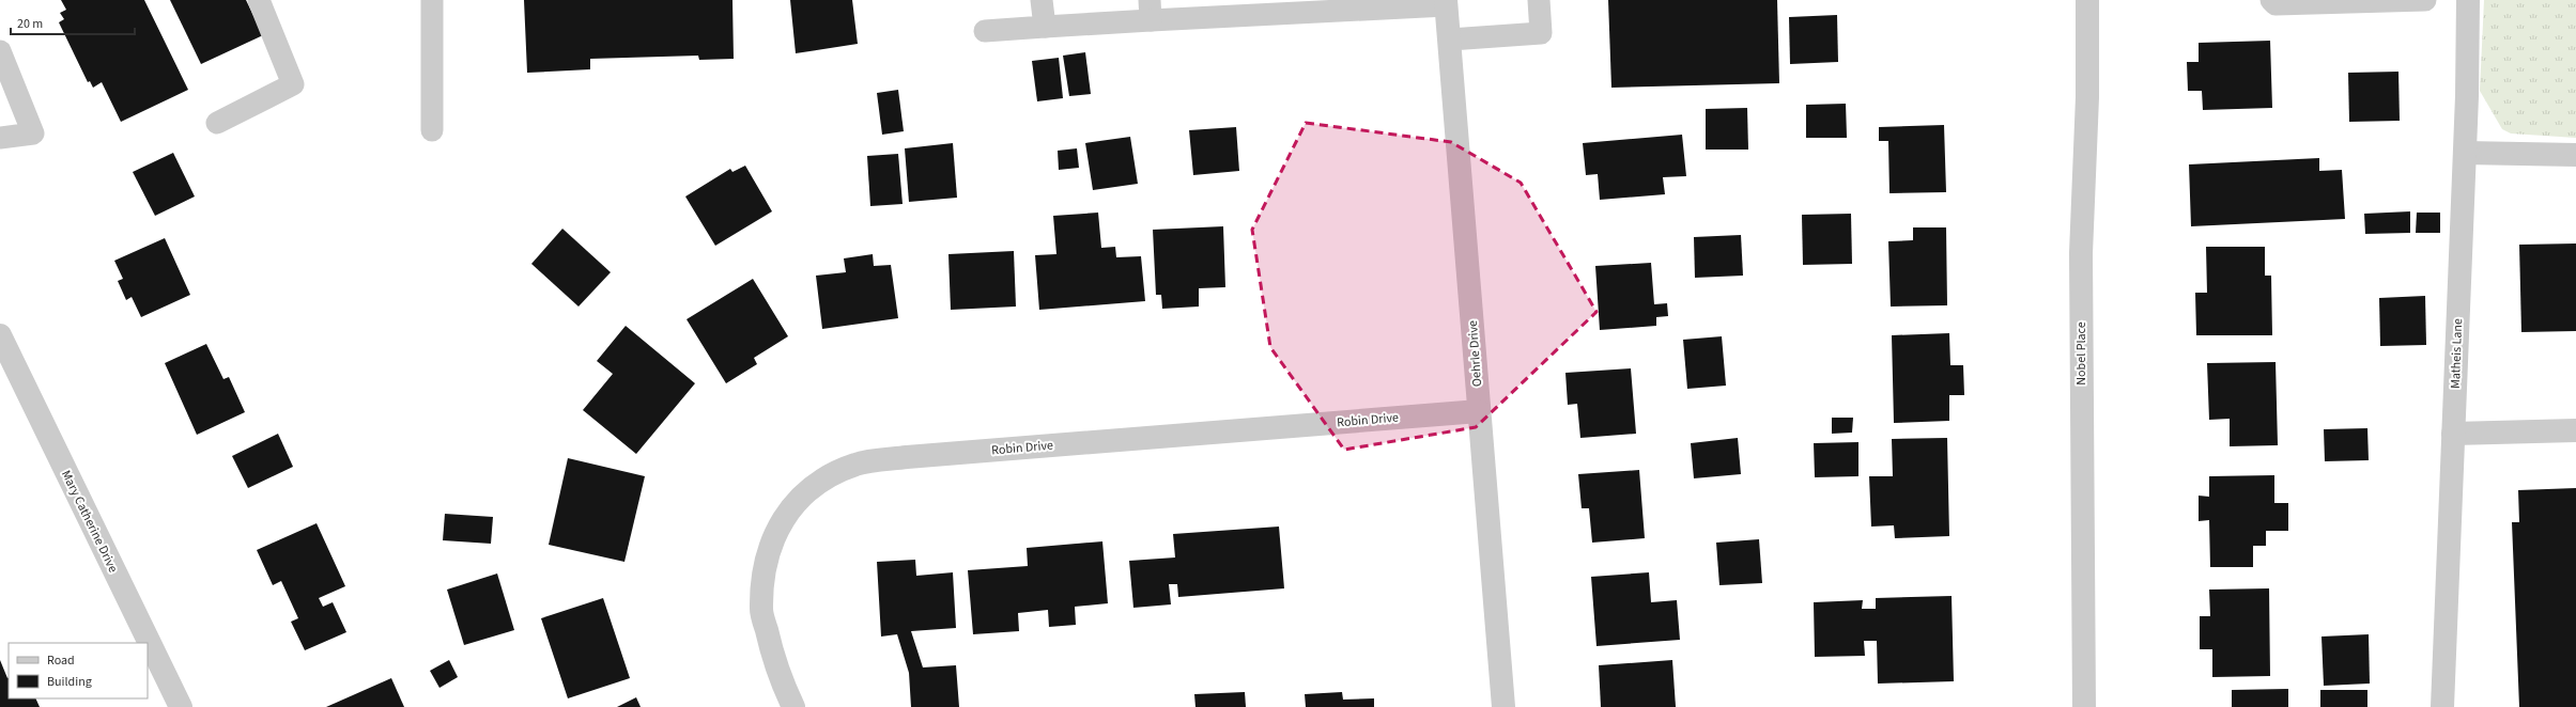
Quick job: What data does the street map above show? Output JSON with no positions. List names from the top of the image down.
{
  "streets": {
    "street": [
      "Oehrle Drive",
      "Nobel Place",
      "Matheis Lane",
      "Robin Drive",
      "Mary Catherine Drive"
    ]
  },
  "crossings": [
    ["Oehrle Drive", "Robin Drive"]
  ],
  "legend": ["Road", "Building"],
  "scale_bar": "20 m"
}
